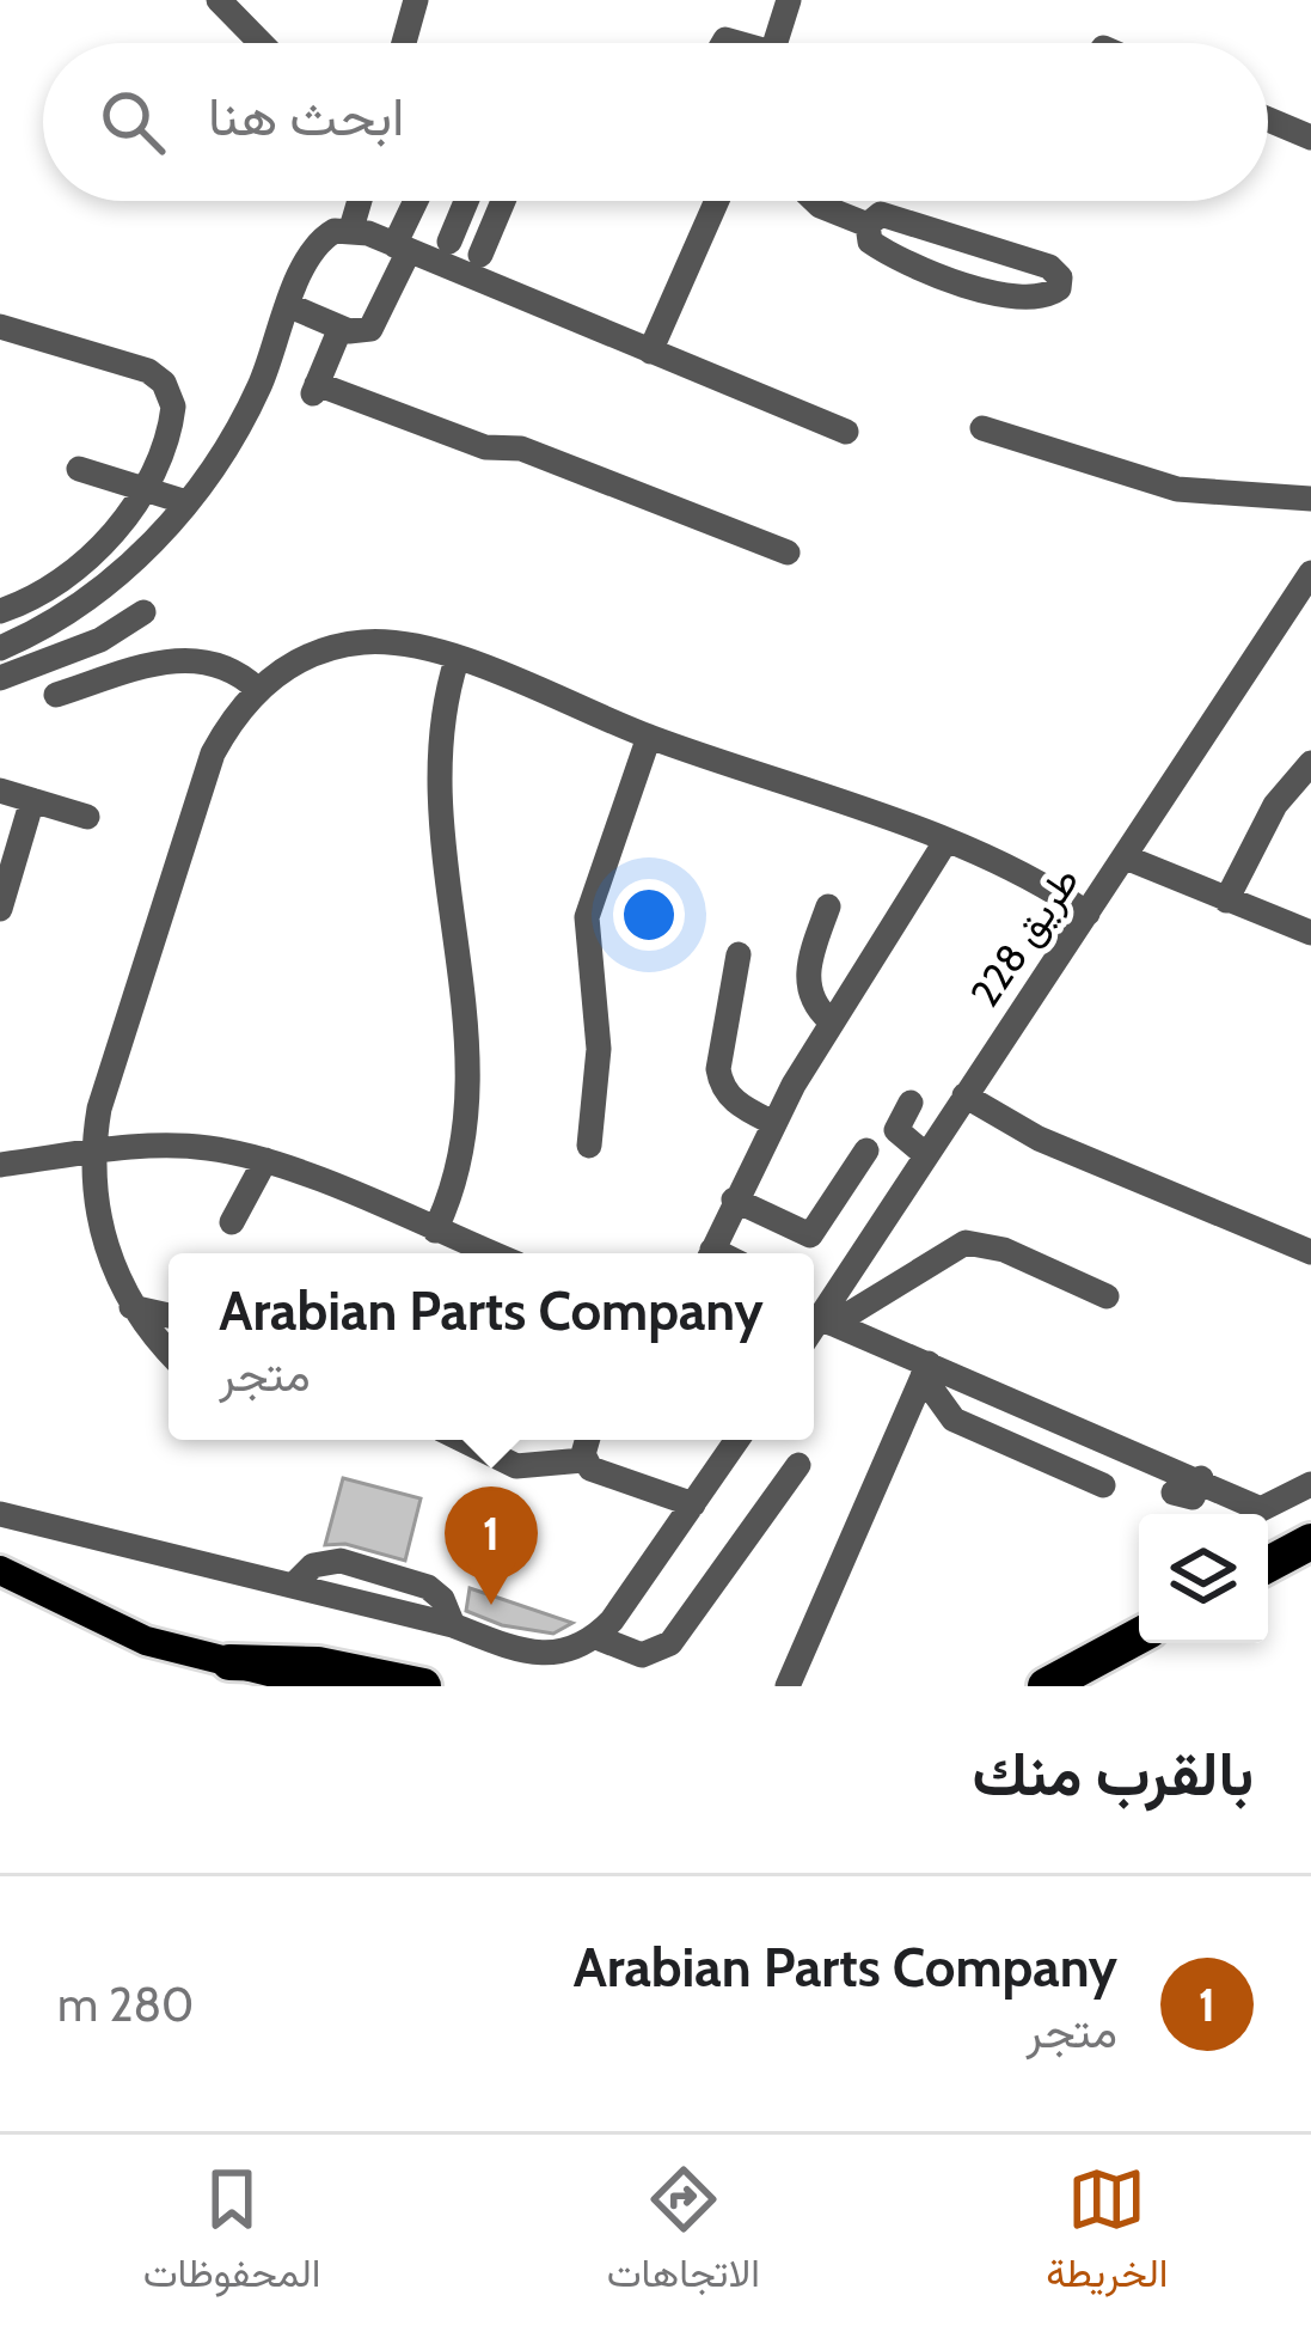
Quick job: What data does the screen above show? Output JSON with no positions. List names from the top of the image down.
{
  "streets": {
    "lane": ["طريق 228"]
  },
  "page": {
    "search": "ابحث هنا",
    "popup": ["Arabian Parts Company", "متجر"],
    "pins": "1",
    "heading": "بالقرب منك",
    "list": [
      {
        "mark": "1",
        "name": "Arabian Parts Company",
        "note": "متجر",
        "value": "280 m"
      }
    ],
    "nav": ["الخريطة", "الاتجاهات", "المحفوظات"]
  }
}
